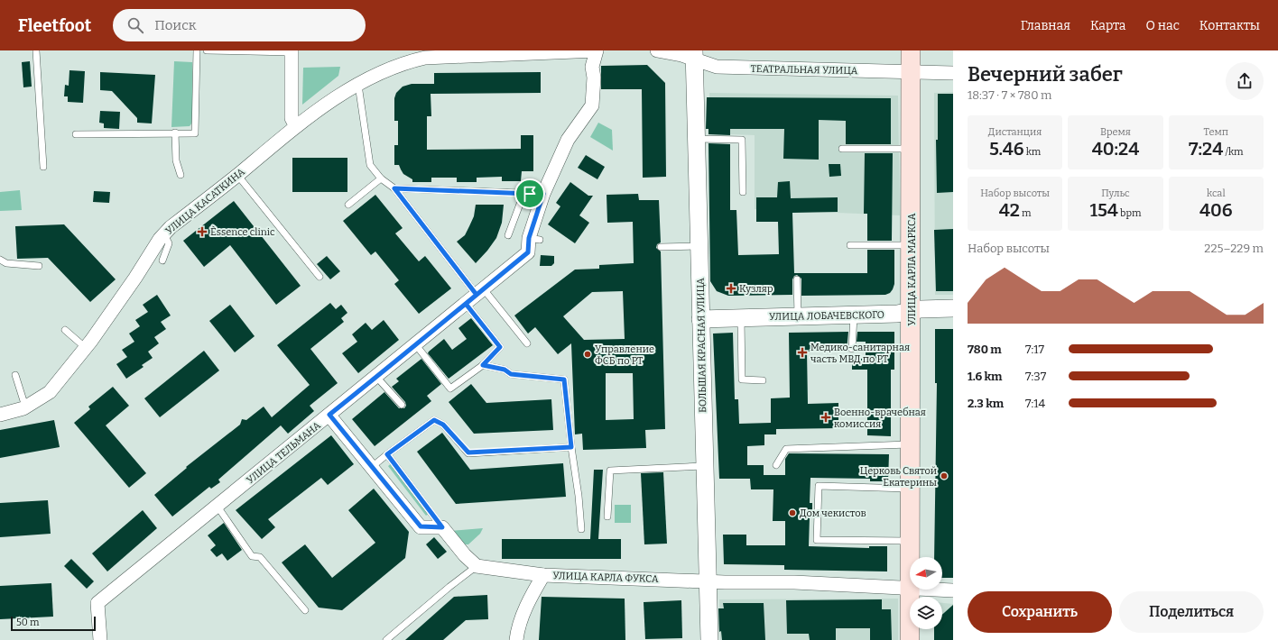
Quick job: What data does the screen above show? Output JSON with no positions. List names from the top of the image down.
{
  "streets": {
    "main road": ["УЛИЦА КАРЛА МАРКСА"],
    "street": [
      "ТЕАТРАЛЬНАЯ УЛИЦА",
      "УЛИЦА КАСАТКИНА",
      "УЛИЦА ЛОБАЧЕВСКОГО",
      "БОЛЬШАЯ КРАСНАЯ УЛИЦА",
      "УЛИЦА ТЕЛЬМАНА",
      "УЛИЦА КАРЛА ФУКСА"
    ]
  },
  "crossings": [
    ["ТЕАТРАЛЬНАЯ УЛИЦА", "УЛИЦА КАРЛА МАРКСА"],
    ["ТЕАТРАЛЬНАЯ УЛИЦА", "БОЛЬШАЯ КРАСНАЯ УЛИЦА"],
    ["УЛИЦА КАРЛА МАРКСА", "УЛИЦА ЛОБАЧЕВСКОГО"],
    ["УЛИЦА КАРЛА МАРКСА", "УЛИЦА КАРЛА ФУКСА"],
    ["УЛИЦА ЛОБАЧЕВСКОГО", "БОЛЬШАЯ КРАСНАЯ УЛИЦА"],
    ["БОЛЬШАЯ КРАСНАЯ УЛИЦА", "УЛИЦА КАРЛА ФУКСА"]
  ],
  "places": {
    "health": [
      "Èssence clinic",
      "Кузляр",
      "Медико-санитарная часть МВД по РТ",
      "Военно-врачебная комиссия"
    ],
    "other": ["Управление ФСБ по РТ", "Церковь Святой Екатерины", "Дом чекистов"]
  },
  "scale_bar": "50 m",
  "north": "left",
  "page": {
    "header": "Fleetfoot",
    "search": "Поиск",
    "nav": [
      "Главная",
      "Карта",
      "О нас",
      "Контакты"
    ],
    "heading": ["Вечерний забег", "18:37 · 7 × 780 m"],
    "stats": [
      ["Дистанция", "5.46 km"],
      ["Время", "40:24"],
      ["Темп", "7:24 /km"],
      ["Набор высоты", "42 m"],
      ["Пульс", "154 bpm"],
      ["kcal", "406"]
    ],
    "chart": ["Набор высоты", "225–229 m"],
    "list": [
      {
        "name": "780 m",
        "note": "7:17"
      },
      {
        "name": "1.6 km",
        "note": "7:37"
      },
      {
        "name": "2.3 km",
        "note": "7:14"
      }
    ],
    "buttons": ["Сохранить", "Поделиться"],
    "scale": "50 m"
  }
}
